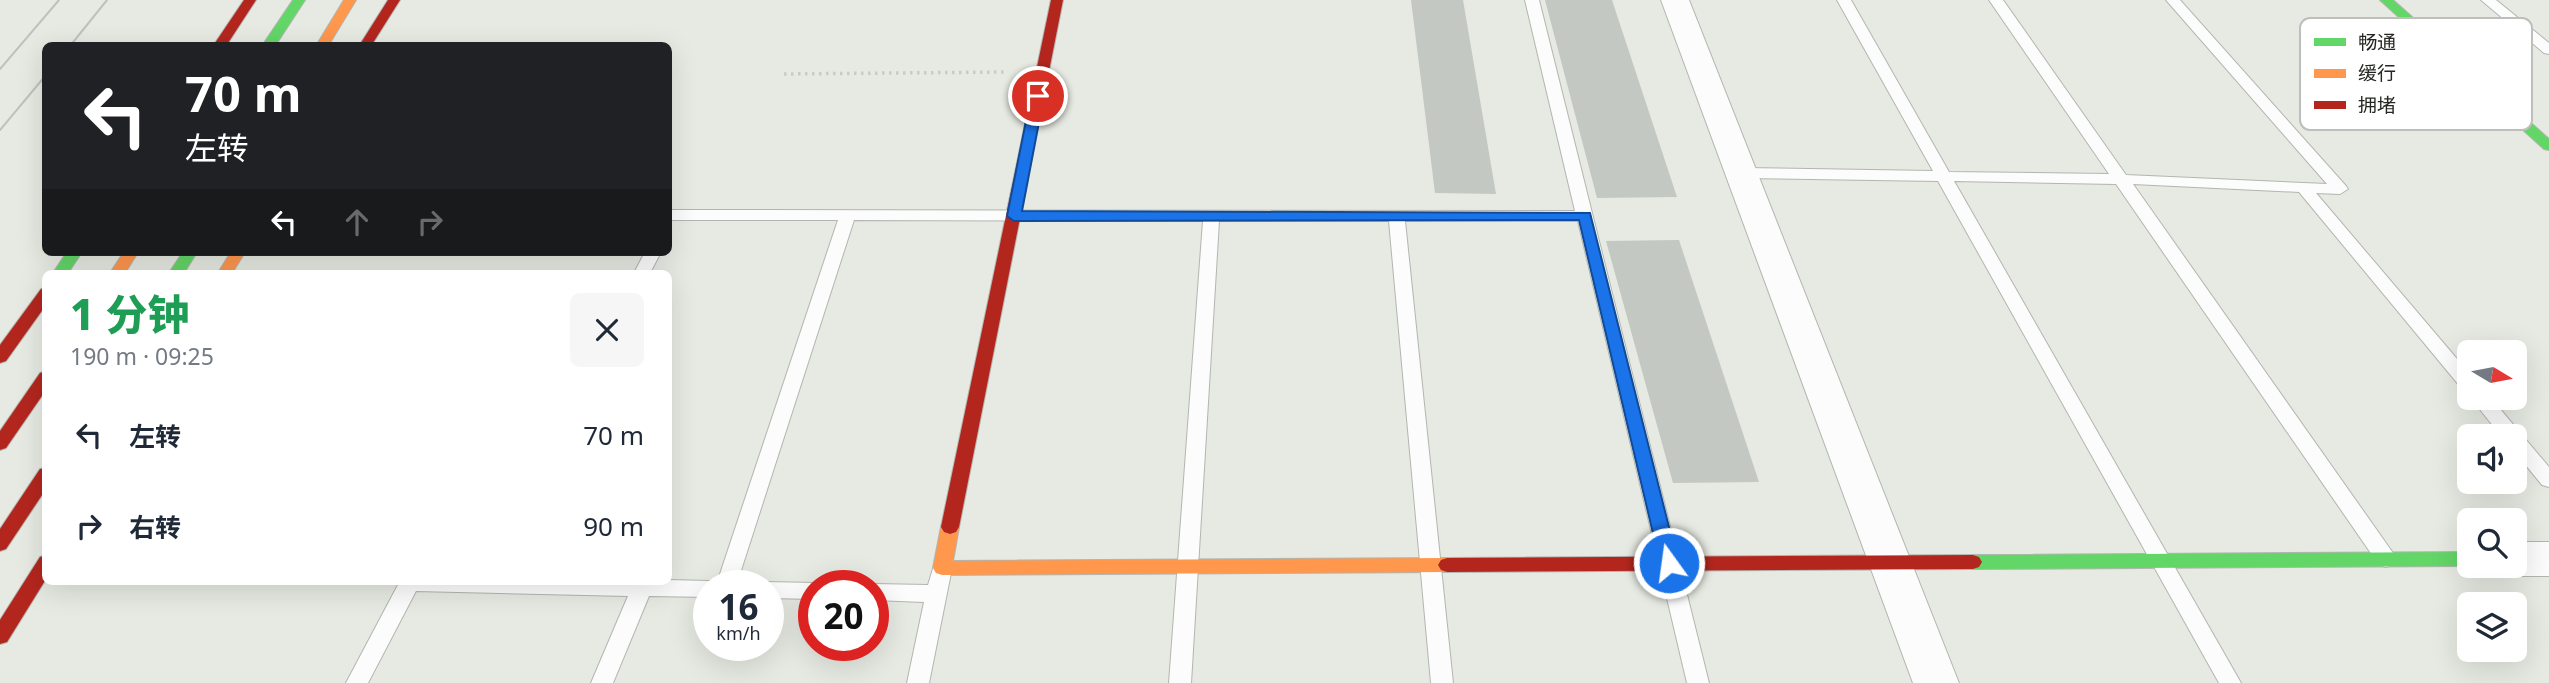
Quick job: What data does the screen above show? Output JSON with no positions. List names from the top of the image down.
{
  "legend": ["畅通", "缓行", "拥堵"],
  "north": "right",
  "page": {
    "turn": ["70 m", "左转"],
    "heading": ["1 分钟", "190 m · 09:25"],
    "list": [
      {
        "name": "左转",
        "value": "70 m"
      },
      {
        "name": "右转",
        "value": "90 m"
      }
    ],
    "speed": "16 km/h",
    "limit": "20"
  }
}
